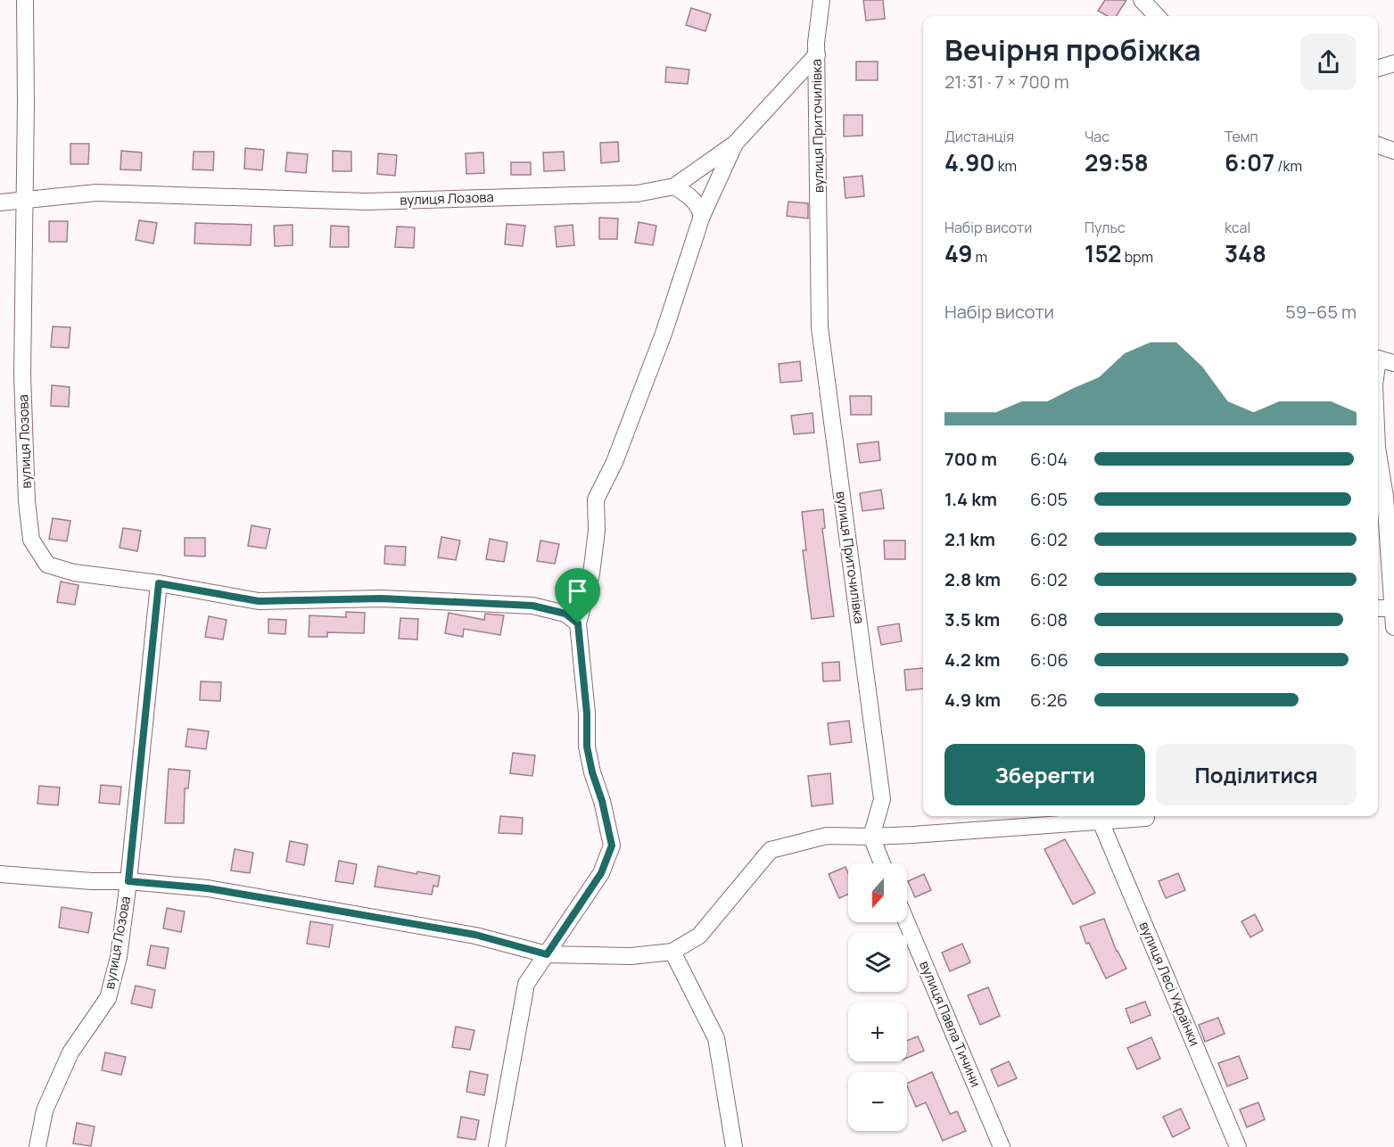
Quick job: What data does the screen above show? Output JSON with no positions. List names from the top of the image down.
{
  "streets": {
    "street": [
      "вулиця Приточилівка",
      "вулиця Лозова",
      "вулиця Лесі Українки",
      "вулиця Павла Тичини"
    ]
  },
  "crossings": [
    ["вулиця Приточилівка", "вулиця Лозова"]
  ],
  "north": "bottom",
  "page": {
    "heading": ["Вечірня пробіжка", "21:31 · 7 × 700 m"],
    "stats": [
      ["Дистанція", "4.90 km"],
      ["Час", "29:58"],
      ["Темп", "6:07 /km"],
      ["Набір висоти", "49 m"],
      ["Пульс", "152 bpm"],
      ["kcal", "348"]
    ],
    "chart": ["Набір висоти", "59–65 m"],
    "list": [
      {
        "name": "700 m",
        "note": "6:04"
      },
      {
        "name": "1.4 km",
        "note": "6:05"
      },
      {
        "name": "2.1 km",
        "note": "6:02"
      },
      {
        "name": "2.8 km",
        "note": "6:02"
      },
      {
        "name": "3.5 km",
        "note": "6:08"
      },
      {
        "name": "4.2 km",
        "note": "6:06"
      },
      {
        "name": "4.9 km",
        "note": "6:26"
      }
    ],
    "buttons": ["Зберегти", "Поділитися"],
    "map_buttons": ["+", "−"]
  }
}
